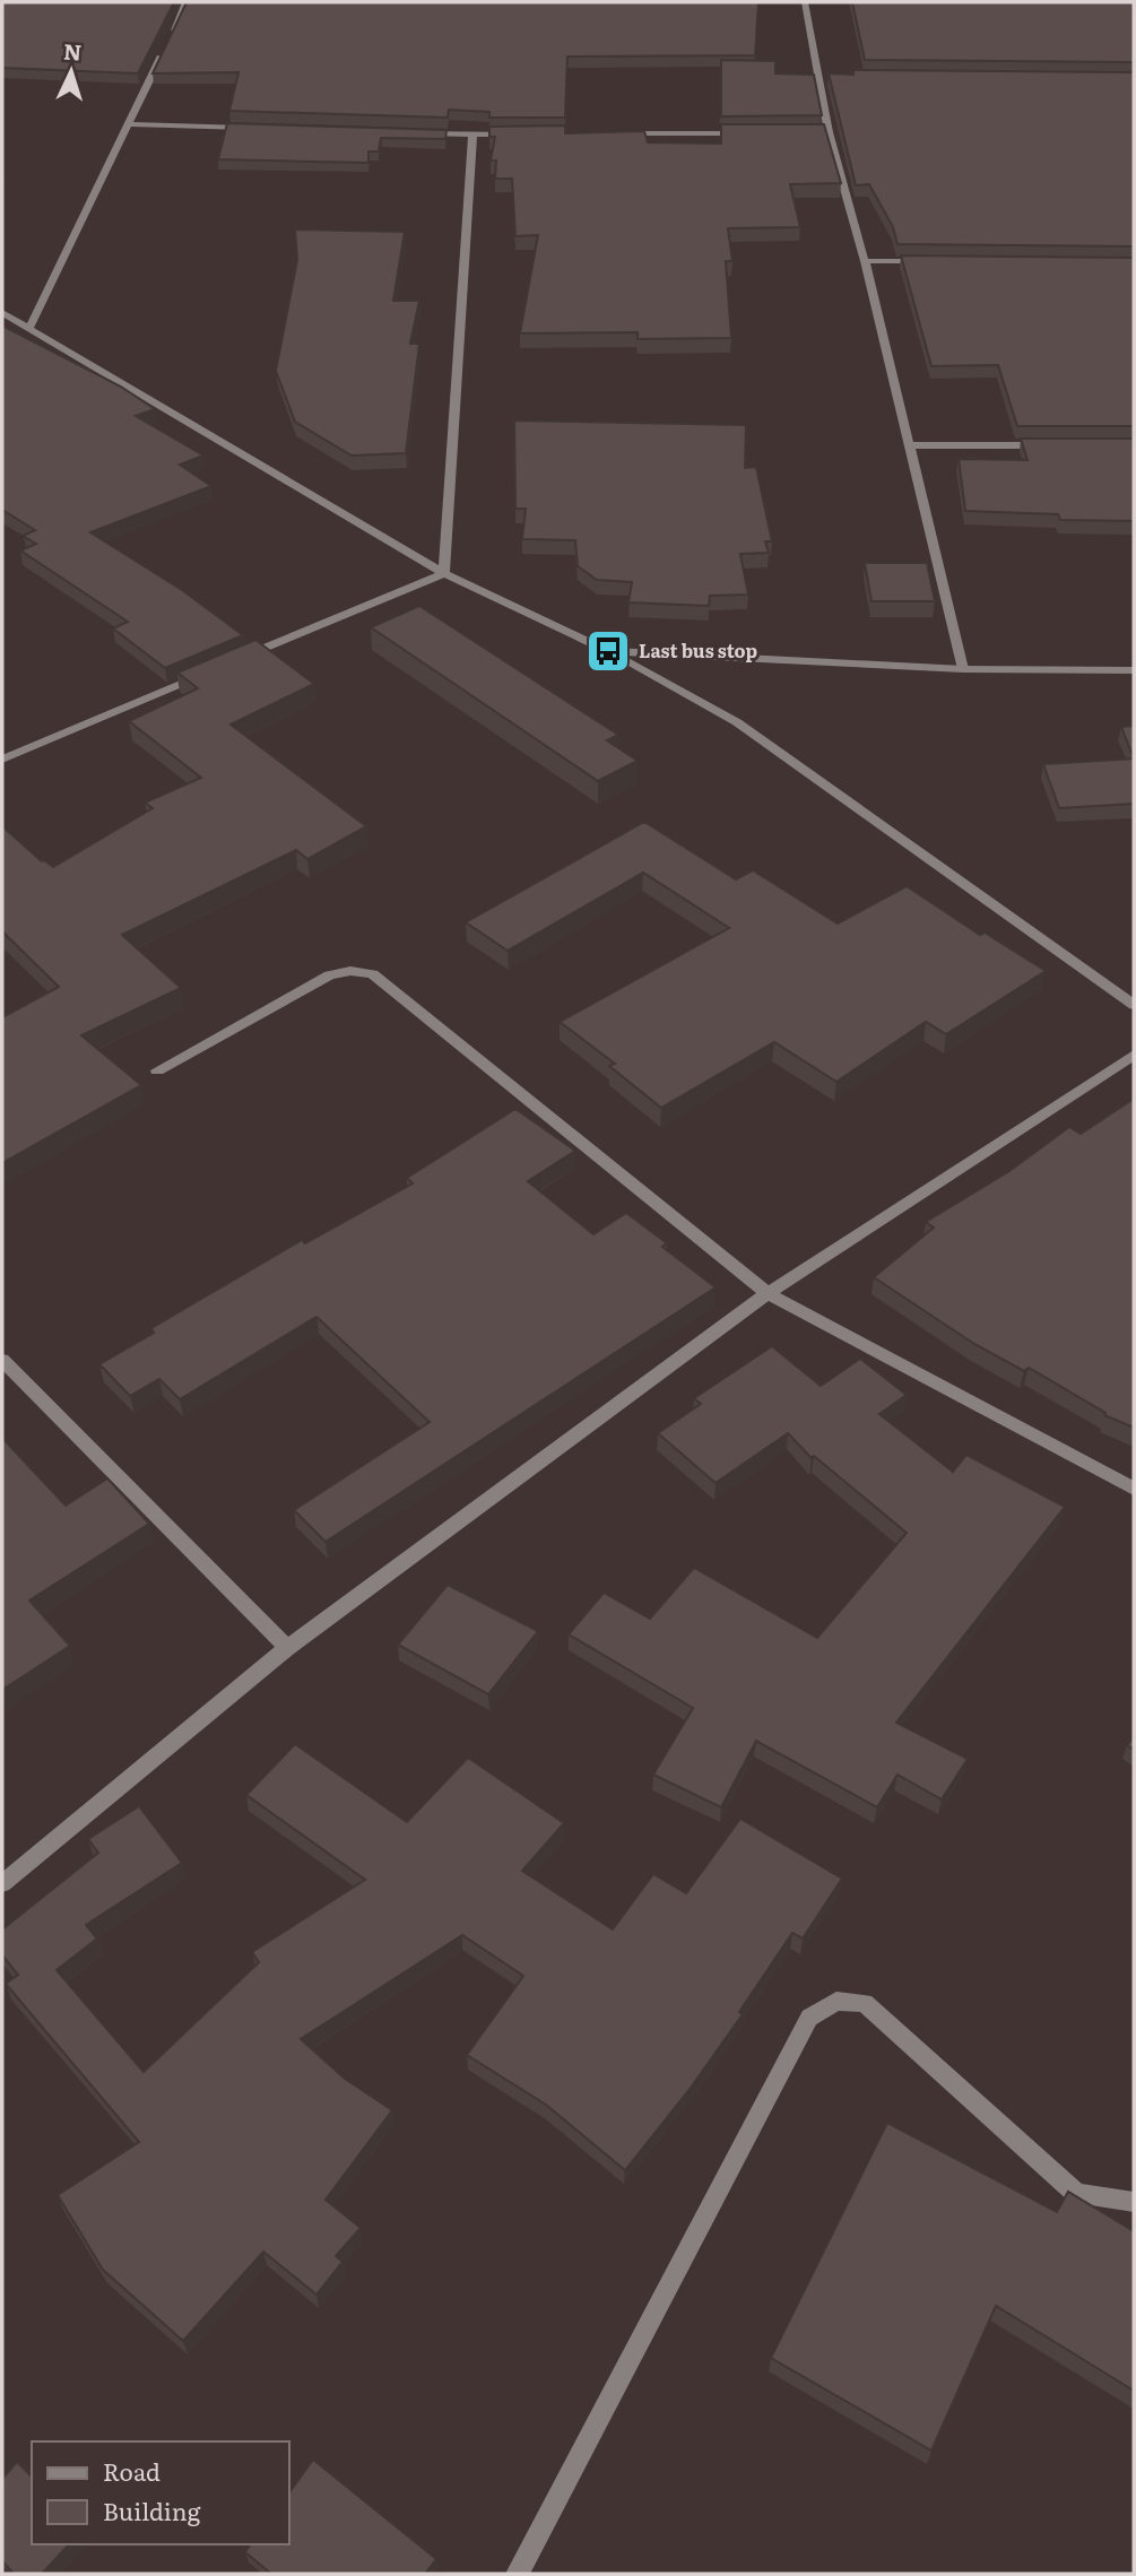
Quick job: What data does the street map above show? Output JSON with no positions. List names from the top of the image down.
{
  "places": {
    "bus stop": ["Last bus stop"]
  },
  "legend": ["Road", "Building"],
  "north": "top"
}
